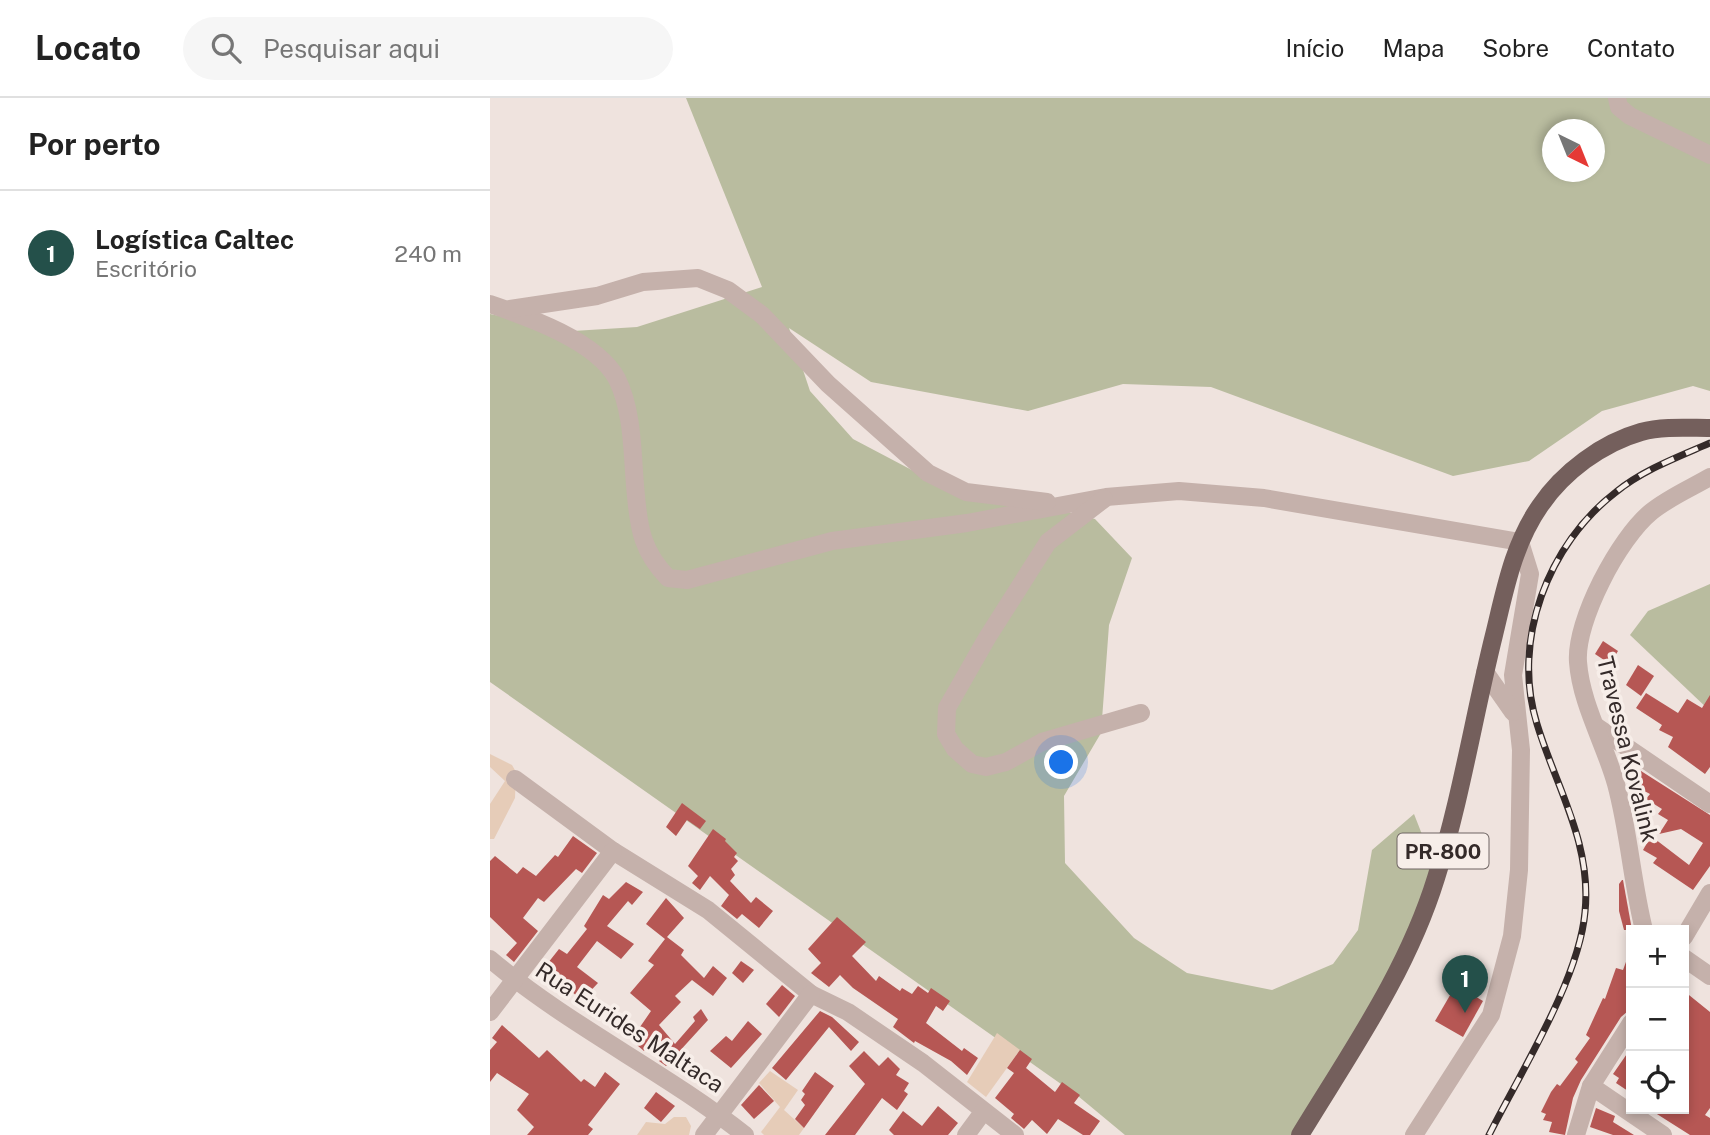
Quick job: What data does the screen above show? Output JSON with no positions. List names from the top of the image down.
{
  "streets": {
    "main road": ["PR-800"],
    "street": ["Travessa Kovalink", "Rua Eurides Maltaca"]
  },
  "north": "bottom right",
  "page": {
    "header": "Locato",
    "search": "Pesquisar aqui",
    "nav": [
      "Início",
      "Mapa",
      "Sobre",
      "Contato"
    ],
    "heading": "Por perto",
    "list": [
      {
        "mark": "1",
        "name": "Logística Caltec",
        "note": "Escritório",
        "value": "240 m"
      }
    ],
    "map_buttons": ["+", "−"],
    "pins": "1"
  }
}
